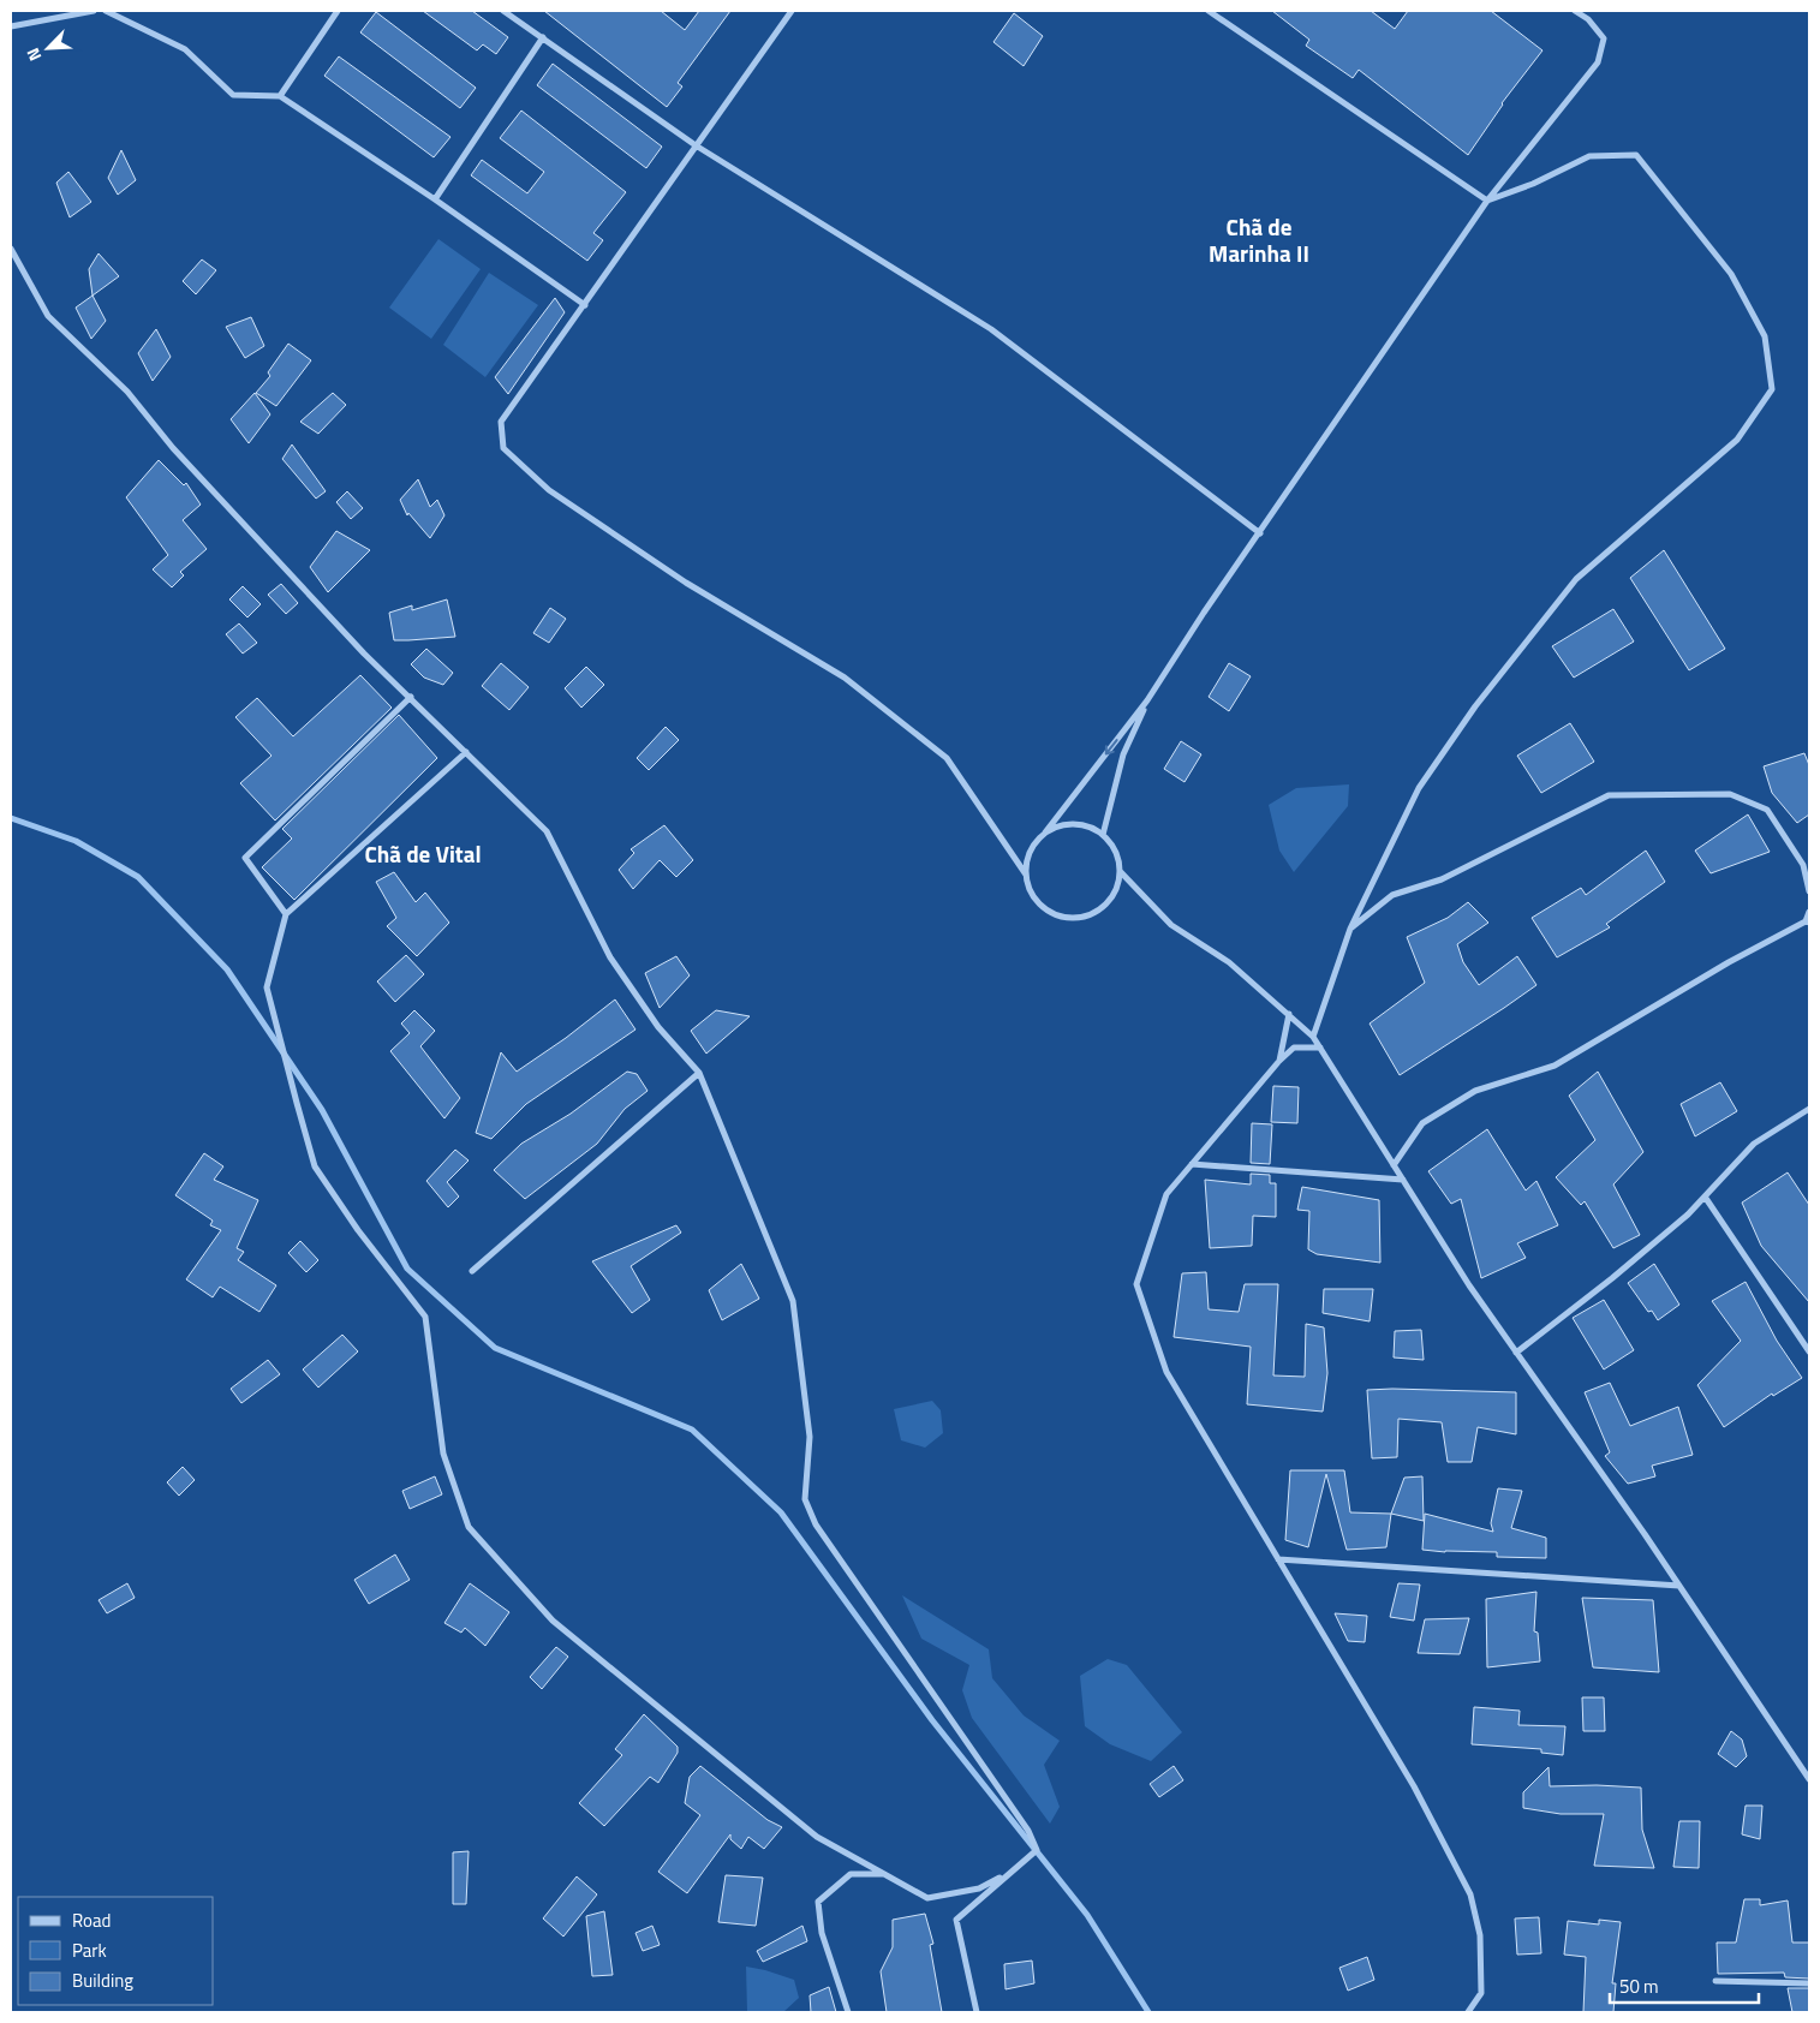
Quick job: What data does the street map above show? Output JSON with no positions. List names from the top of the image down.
{
  "districts": ["Chã de Marinha II", "Chã de Vital"],
  "legend": ["Road", "Park", "Building"],
  "scale_bar": "50 m",
  "north": "bottom left"
}
